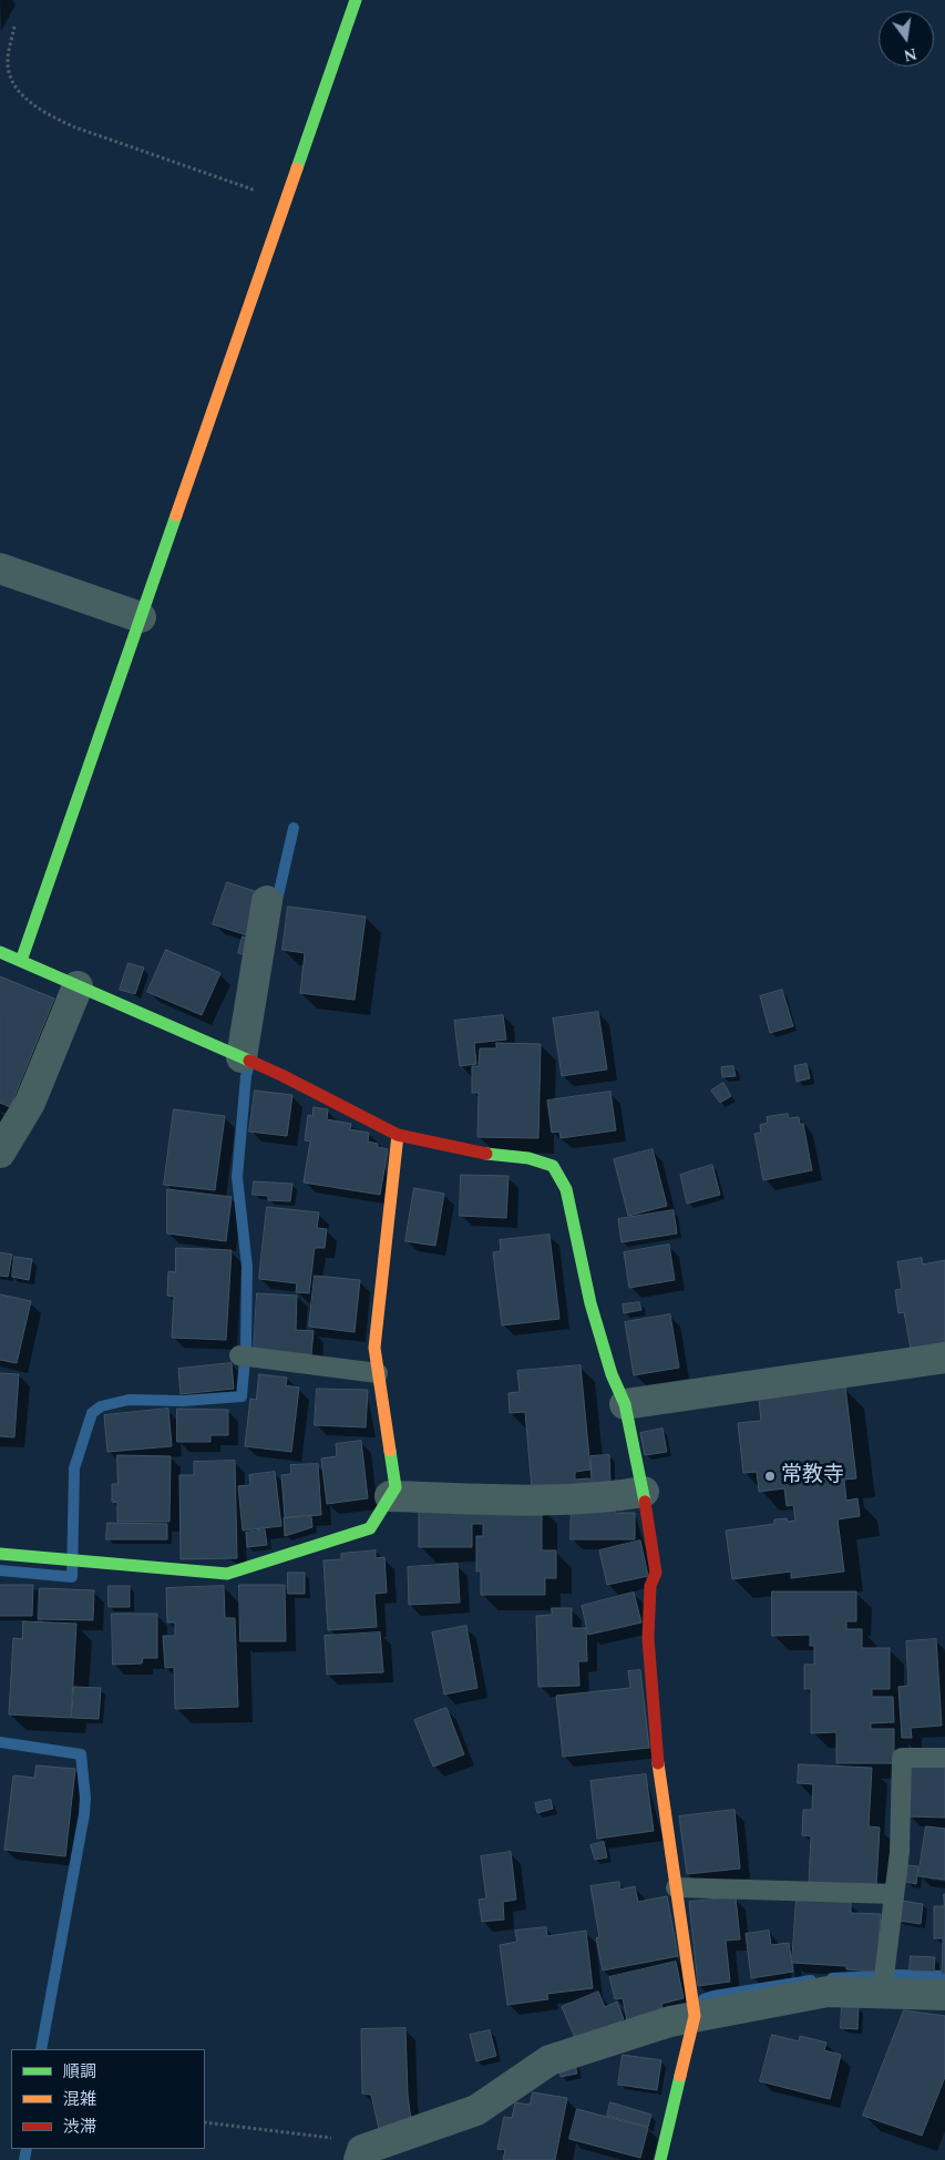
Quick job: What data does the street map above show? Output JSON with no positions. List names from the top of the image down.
{
  "places": ["常教寺"],
  "legend": ["順調", "混雑", "渋滞"],
  "north": "bottom"
}
